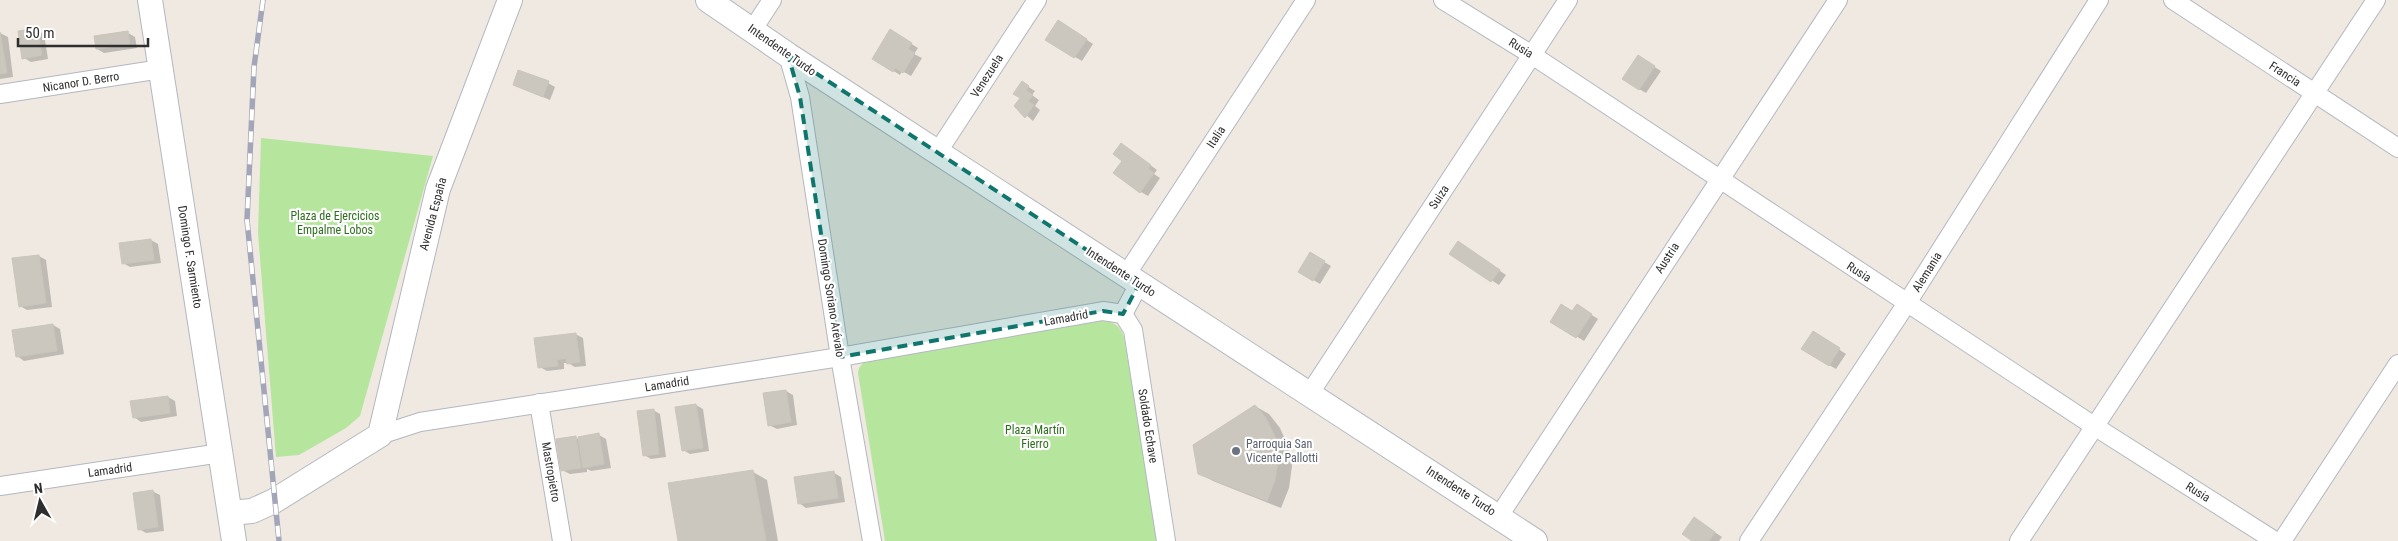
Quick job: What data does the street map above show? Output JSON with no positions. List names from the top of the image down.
{
  "streets": {
    "street": [
      "Rusia",
      "Intendente Turdo",
      "Francia",
      "Venezuela",
      "Nicanor D. Berro",
      "Italia",
      "Suiza",
      "Avenida España",
      "Domingo F. Sarmiento",
      "Austria",
      "Alemania",
      "Domingo Soriano Arévalo",
      "Lamadrid",
      "Soldado Echave",
      "Mastropietro"
    ]
  },
  "crossings": [
    ["Rusia", "Suiza"],
    ["Rusia", "Austria"],
    ["Rusia", "Alemania"],
    ["Intendente Turdo", "Venezuela"],
    ["Intendente Turdo", "Italia"],
    ["Intendente Turdo", "Suiza"],
    ["Intendente Turdo", "Austria"],
    ["Intendente Turdo", "Domingo Soriano Arévalo"],
    ["Nicanor D. Berro", "Domingo F. Sarmiento"],
    ["Italia", "Lamadrid"],
    ["Italia", "Soldado Echave"],
    ["Avenida España", "Lamadrid"],
    ["Domingo F. Sarmiento", "Lamadrid"],
    ["Domingo Soriano Arévalo", "Lamadrid"],
    ["Lamadrid", "Soldado Echave"],
    ["Lamadrid", "Mastropietro"]
  ],
  "parks": ["Plaza de Ejercicios Empalme Lobos", "Plaza Martín Fierro"],
  "places": ["Parroquia San Vicente Pallotti"],
  "scale_bar": "50 m",
  "north": "top"
}
